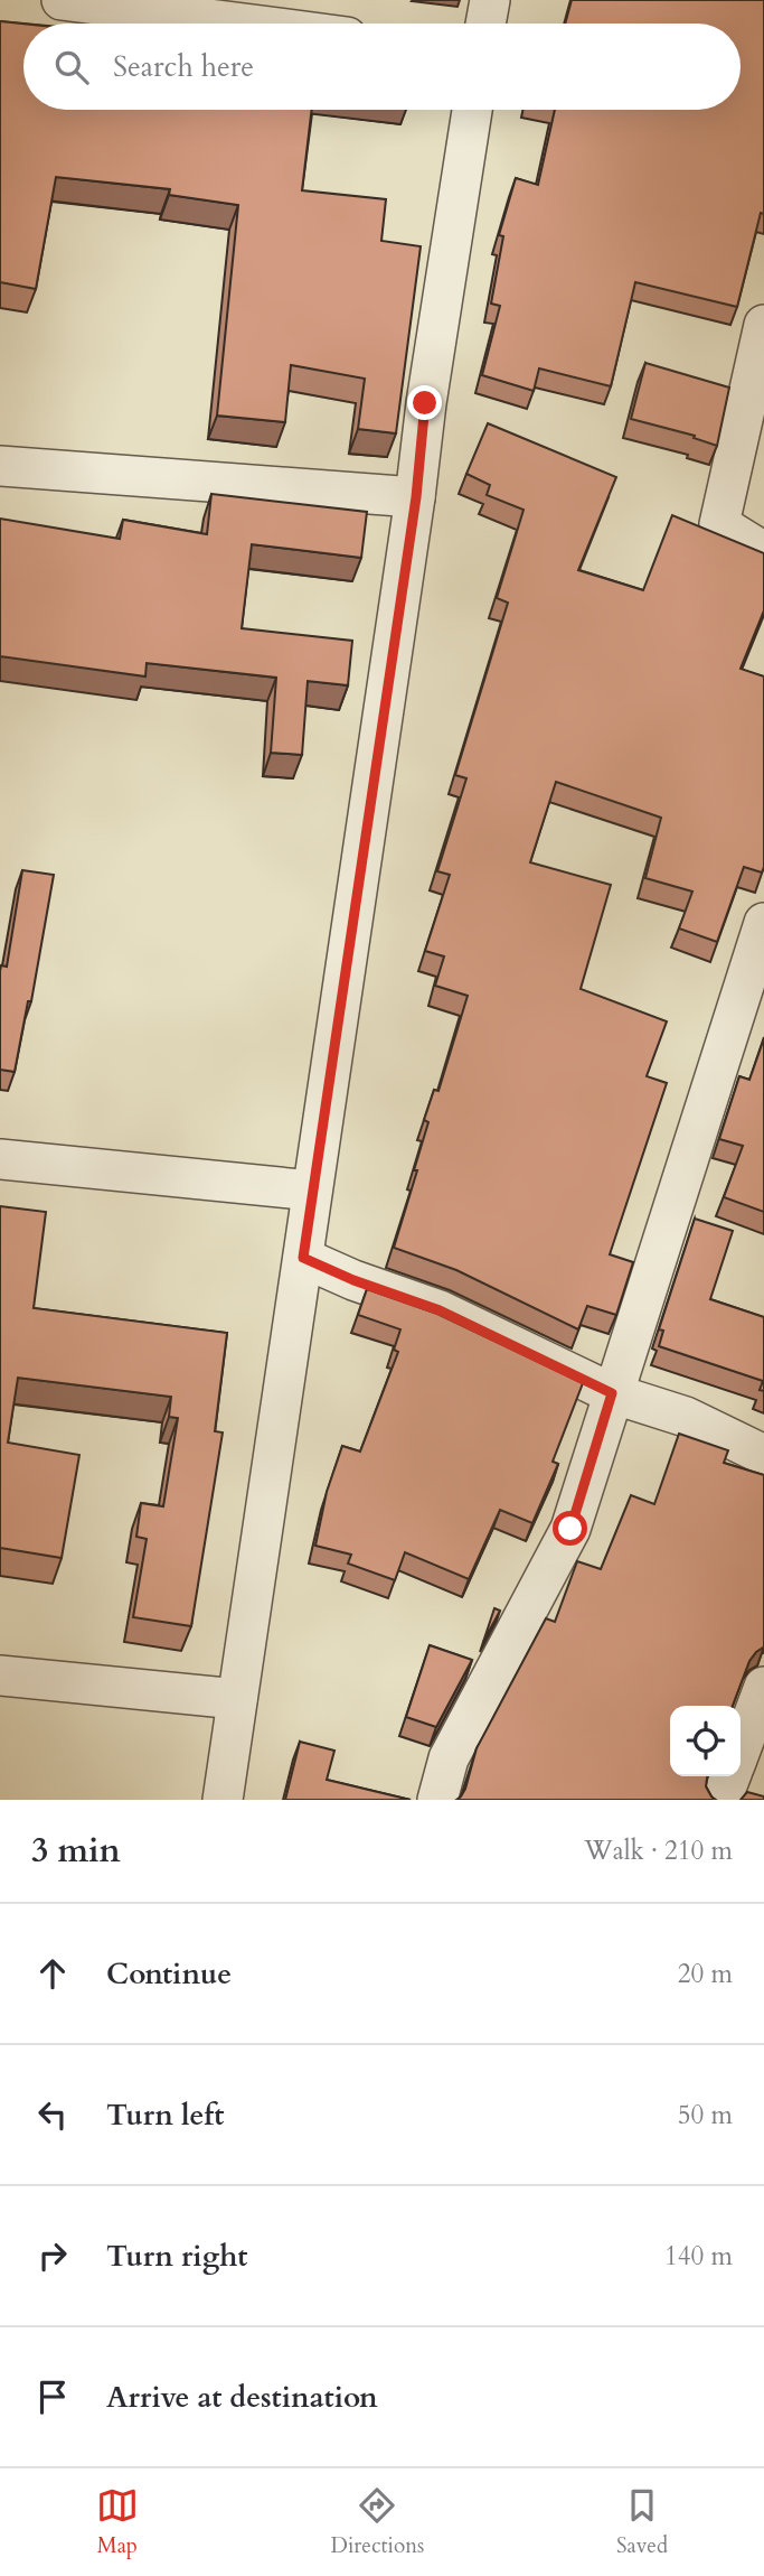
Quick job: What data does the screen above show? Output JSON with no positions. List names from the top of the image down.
{
  "page": {
    "search": "Search here",
    "heading": ["3 min", "Walk · 210 m"],
    "list": [
      ["Continue", "20 m"],
      ["Turn left", "50 m"],
      ["Turn right", "140 m"],
      "Arrive at destination"
    ],
    "nav": ["Map", "Directions", "Saved"]
  }
}
